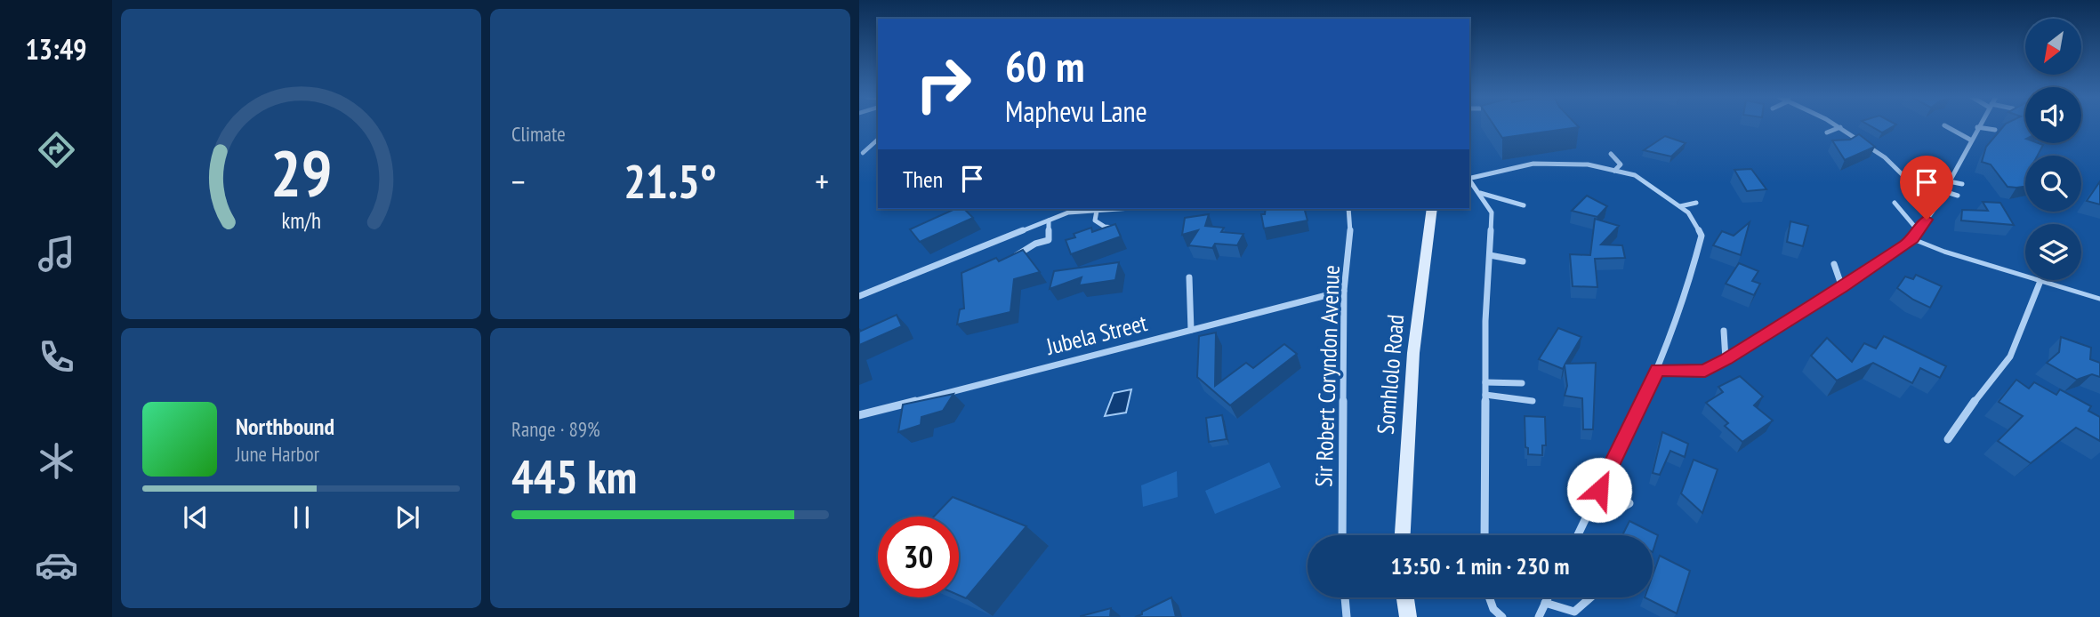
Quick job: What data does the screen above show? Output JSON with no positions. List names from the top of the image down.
{
  "streets": {
    "main road": ["Somhlolo Road"],
    "street": ["Jubela Street", "Sir Robert Coryndon Avenue"]
  },
  "crossings": [
    ["Jubela Street", "Sir Robert Coryndon Avenue"]
  ],
  "north": "bottom left",
  "page": {
    "tabs": "13:49",
    "tile": [
      "Climate",
      ["Range · 89%", "445 km"]
    ],
    "turn": ["60 m", "Maphevu Lane"],
    "then": "Then",
    "heat": ["−", "21.5°", "+"],
    "song": ["Northbound", "June Harbor"],
    "limit": "30",
    "trip": "13:50 · 1 min · 230 m",
    "gauge": ["29", "km/h"]
  }
}
